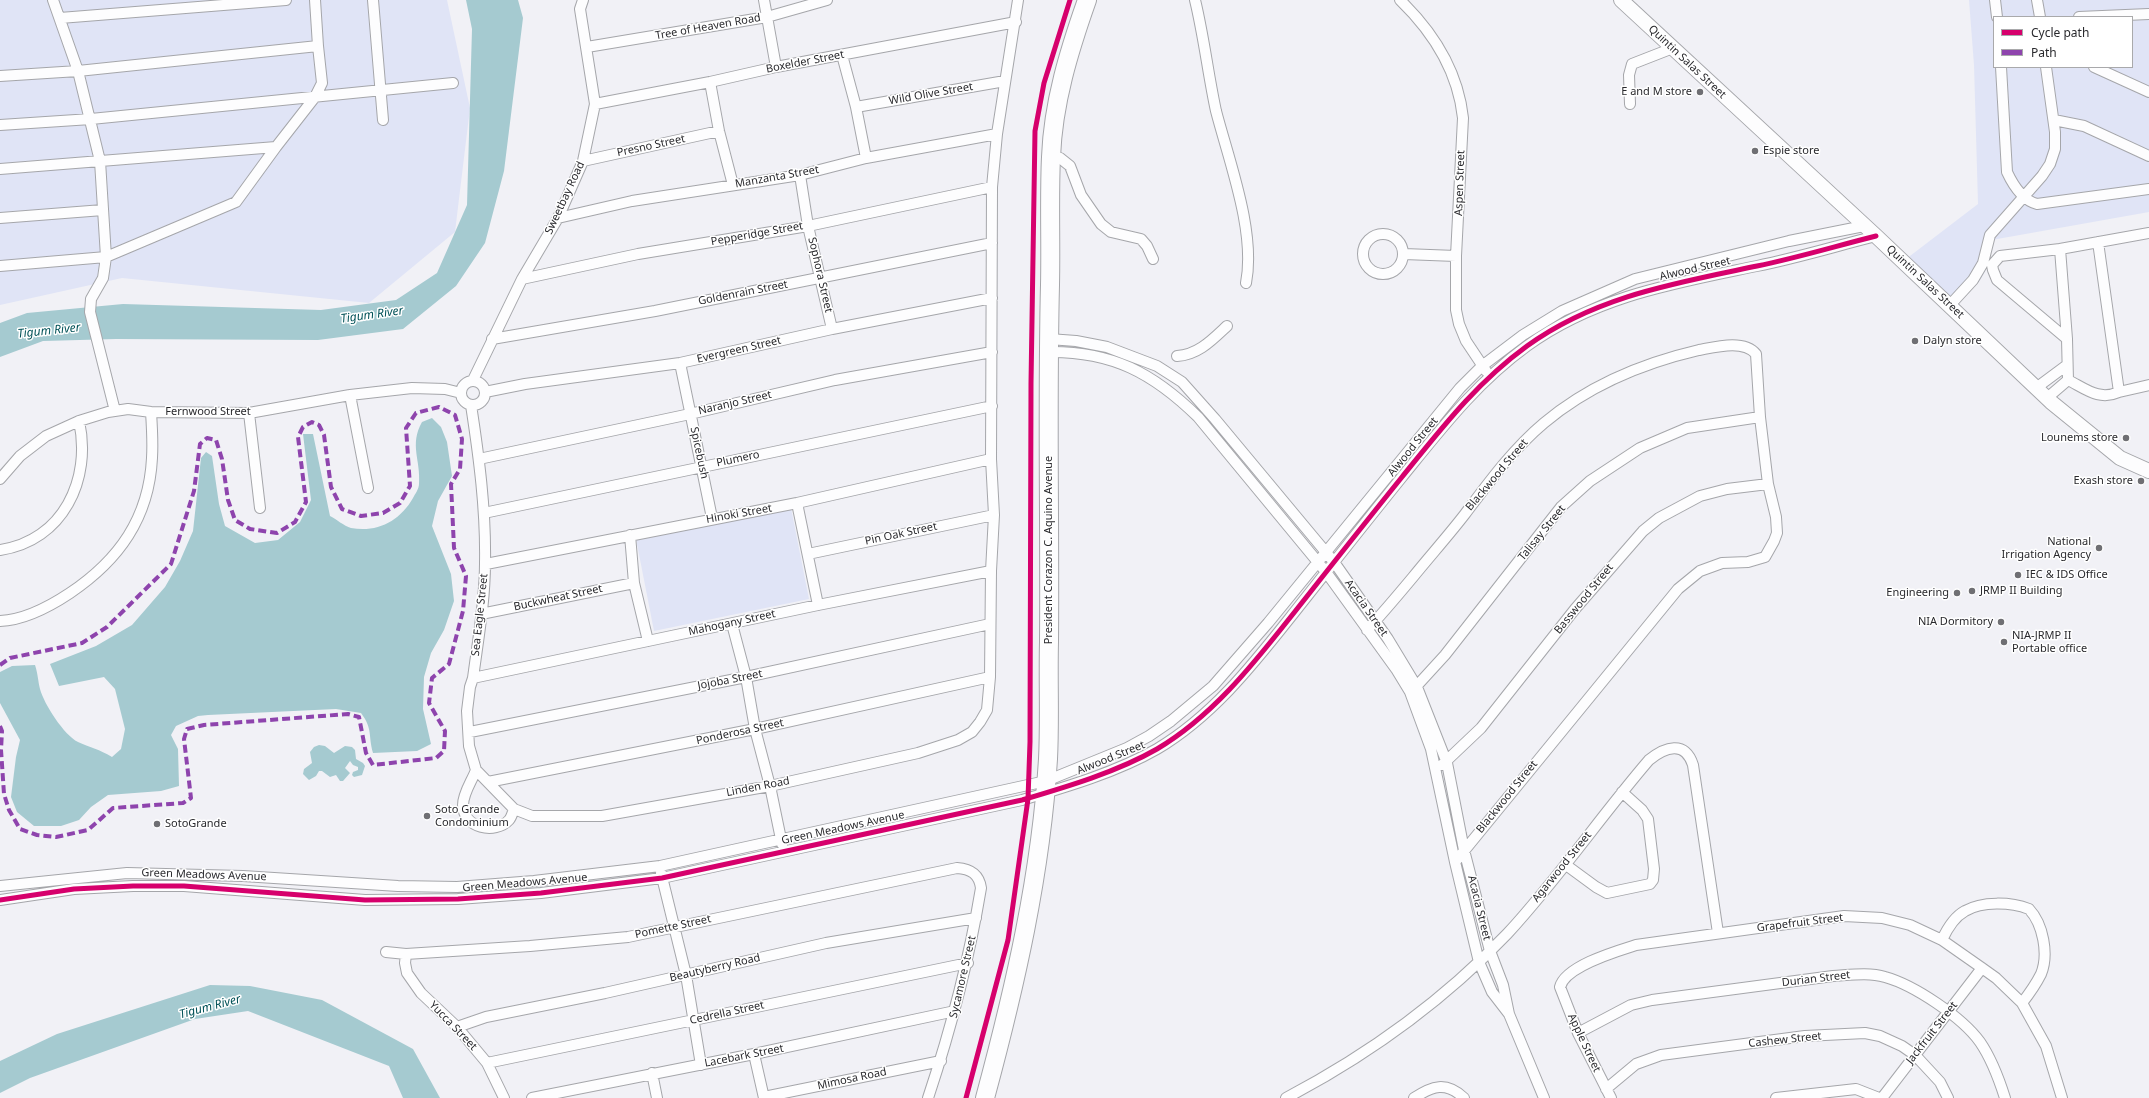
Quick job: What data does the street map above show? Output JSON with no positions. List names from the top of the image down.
{
  "streets": {
    "highway": ["President Corazon C. Aquino Avenue"],
    "main road": ["Quintin Salas Street"],
    "street": [
      "Tree of Heaven Road",
      "Boxelder Street",
      "Wild Olive Street",
      "Presno Street",
      "Manzanta Street",
      "Aspen Street",
      "Sweetbay Road",
      "Pepperidge Street",
      "Alwood Street",
      "Sophora Street",
      "Goldenrain Street",
      "Evergreen Street",
      "Naranjo Street",
      "Fernwood Street",
      "Spicebush",
      "Plumero",
      "Blackwood Street",
      "Hinoki Street",
      "Talisay Street",
      "Pin Oak Street",
      "Buckwheat Street",
      "Basswood Street",
      "Acacia Street",
      "Sea Eagle Street",
      "Mahogany Street",
      "Jojoba Street",
      "Ponderosa Street",
      "Linden Road",
      "Green Meadows Avenue",
      "Agarwood Street",
      "Grapefruit Street",
      "Pomette Street",
      "Beautyberry Road",
      "Sycamore Street",
      "Durian Street",
      "Cedrella Street",
      "Yucca Street",
      "Jackfruit Street",
      "Cashew Street",
      "Apple Street",
      "Lacebark Street",
      "Mimosa Road"
    ]
  },
  "crossings": [
    ["Tree of Heaven Road", "Sweetbay Road"],
    ["Boxelder Street", "Sweetbay Road"],
    ["Quintin Salas Street", "Alwood Street"],
    ["Presno Street", "Sweetbay Road"],
    ["Manzanta Street", "Sweetbay Road"],
    ["Manzanta Street", "Sophora Street"],
    ["Aspen Street", "Alwood Street"],
    ["Sweetbay Road", "Pepperidge Street"],
    ["Sweetbay Road", "Goldenrain Street"],
    ["Sweetbay Road", "Evergreen Street"],
    ["Sweetbay Road", "Fernwood Street"],
    ["Sweetbay Road", "Sea Eagle Street"],
    ["Pepperidge Street", "Sophora Street"],
    ["Alwood Street", "President Corazon C. Aquino Avenue"],
    ["Alwood Street", "Acacia Street"],
    ["Alwood Street", "Green Meadows Avenue"],
    ["Sophora Street", "Goldenrain Street"],
    ["Sophora Street", "Evergreen Street"],
    ["Evergreen Street", "Fernwood Street"],
    ["Evergreen Street", "Spicebush"],
    ["Evergreen Street", "Sea Eagle Street"],
    ["Naranjo Street", "Spicebush"],
    ["Naranjo Street", "Sea Eagle Street"],
    ["Fernwood Street", "Sea Eagle Street"],
    ["Spicebush", "Plumero"],
    ["Spicebush", "Hinoki Street"],
    ["Plumero", "Sea Eagle Street"],
    ["Blackwood Street", "Talisay Street"],
    ["Blackwood Street", "Basswood Street"],
    ["Blackwood Street", "Acacia Street"],
    ["Hinoki Street", "Sea Eagle Street"],
    ["Talisay Street", "Acacia Street"],
    ["President Corazon C. Aquino Avenue", "Acacia Street"],
    ["President Corazon C. Aquino Avenue", "Green Meadows Avenue"],
    ["Buckwheat Street", "Sea Eagle Street"],
    ["Basswood Street", "Acacia Street"],
    ["Acacia Street", "Agarwood Street"],
    ["Sea Eagle Street", "Mahogany Street"],
    ["Sea Eagle Street", "Jojoba Street"],
    ["Sea Eagle Street", "Ponderosa Street"],
    ["Sea Eagle Street", "Linden Road"],
    ["Ponderosa Street", "Linden Road"],
    ["Agarwood Street", "Grapefruit Street"],
    ["Grapefruit Street", "Jackfruit Street"],
    ["Grapefruit Street", "Apple Street"],
    ["Pomette Street", "Sycamore Street"],
    ["Pomette Street", "Yucca Street"],
    ["Beautyberry Road", "Sycamore Street"],
    ["Beautyberry Road", "Yucca Street"],
    ["Sycamore Street", "Cedrella Street"],
    ["Sycamore Street", "Lacebark Street"],
    ["Sycamore Street", "Mimosa Road"],
    ["Durian Street", "Jackfruit Street"],
    ["Durian Street", "Apple Street"],
    ["Cedrella Street", "Yucca Street"],
    ["Jackfruit Street", "Cashew Street"],
    ["Cashew Street", "Apple Street"]
  ],
  "water": ["Tigum River"],
  "places": [
    "E and M store",
    "Espie store",
    "Dalyn store",
    "Lounems store",
    "Exash store",
    "National Irrigation Agency",
    "IEC & IDS Office",
    "JRMP II Building",
    "Engineering",
    "NIA Dormitory",
    "NIA-JRMP II Portable office",
    "Soto Grande Condominium",
    "SotoGrande"
  ],
  "legend": ["Cycle path", "Path"]
}
